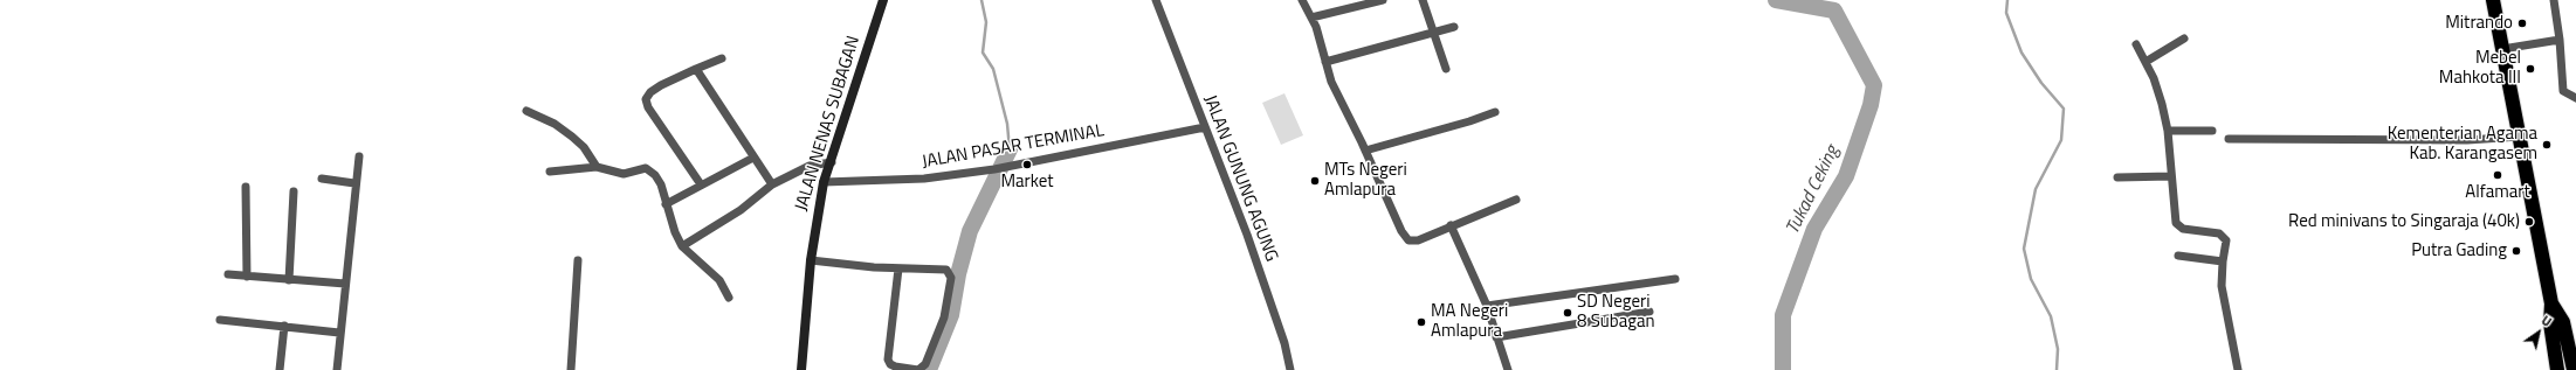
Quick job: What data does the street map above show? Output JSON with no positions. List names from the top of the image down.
{
  "streets": {
    "main road": ["JALAN NENAS SUBAGAN"],
    "street": ["JALAN PASAR TERMINAL", "JALAN GUNUNG AGUNG"]
  },
  "crossings": [
    ["JALAN NENAS SUBAGAN", "JALAN PASAR TERMINAL"],
    ["JALAN PASAR TERMINAL", "JALAN GUNUNG AGUNG"]
  ],
  "water": ["Tukad Ceking"],
  "places": [
    "Mitrando",
    "Mebel Mahkota III",
    "Kementerian Agama Kab. Karangasem",
    "Market",
    "Alfamart",
    "MTs Negeri Amlapura",
    "Red minivans to Singaraja (40k)",
    "Putra Gading",
    "SD Negeri 8 Subagan",
    "MA Negeri Amlapura"
  ],
  "north": "top right"
}
